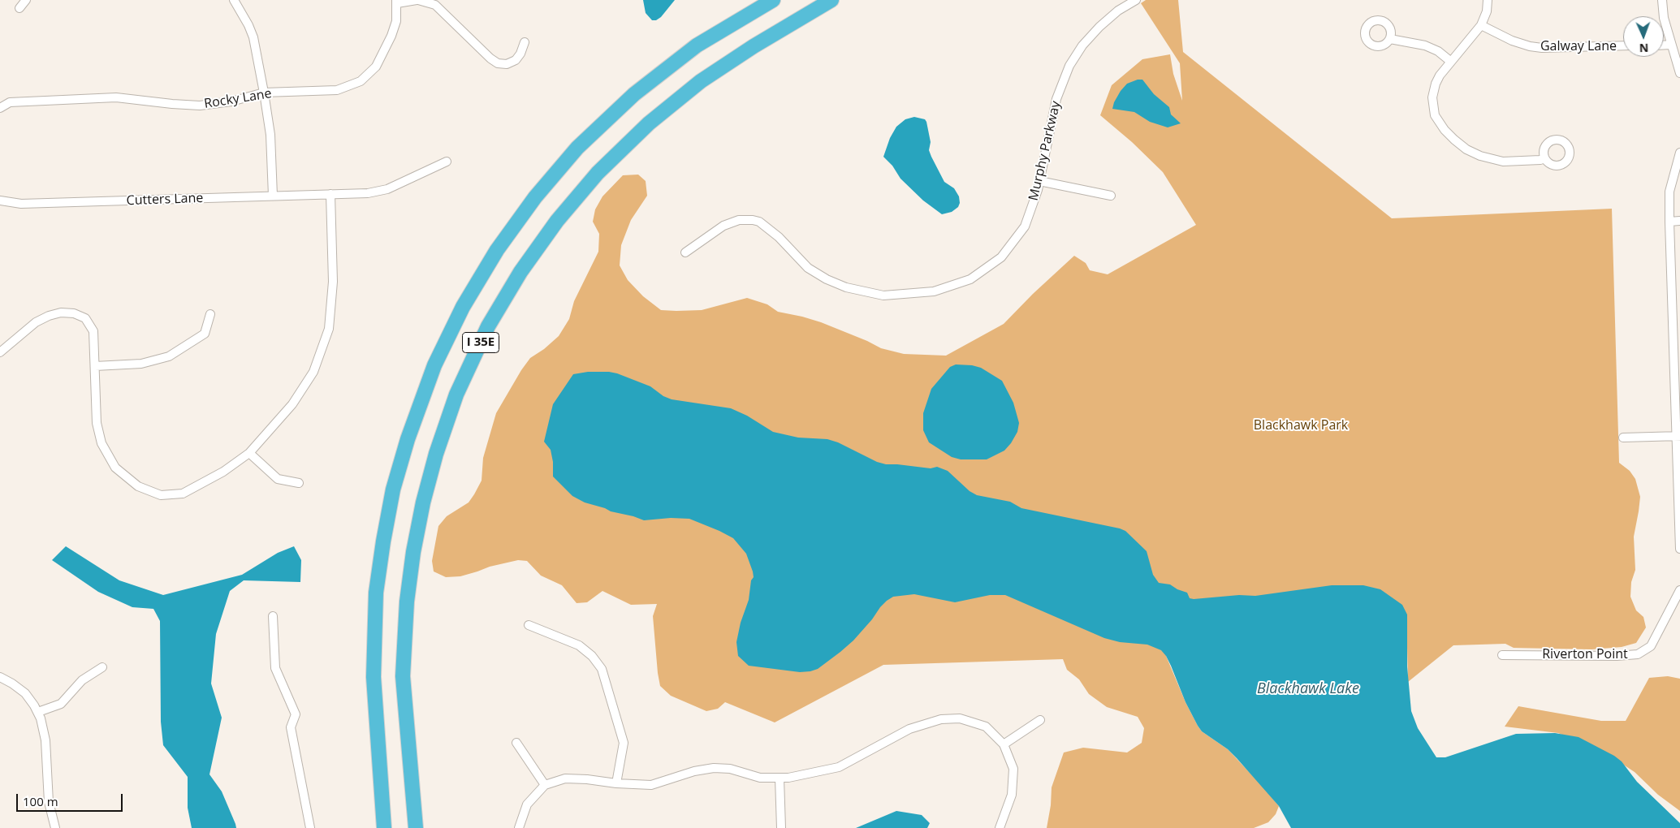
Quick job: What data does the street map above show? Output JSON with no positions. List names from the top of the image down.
{
  "streets": {
    "highway": ["I 35E"],
    "street": [
      "Galway Lane",
      "Rocky Lane",
      "Murphy Parkway",
      "Cutters Lane",
      "Riverton Point"
    ]
  },
  "water": ["Blackhawk Lake"],
  "parks": ["Blackhawk Park"],
  "scale_bar": "100 m",
  "north": "bottom"
}
